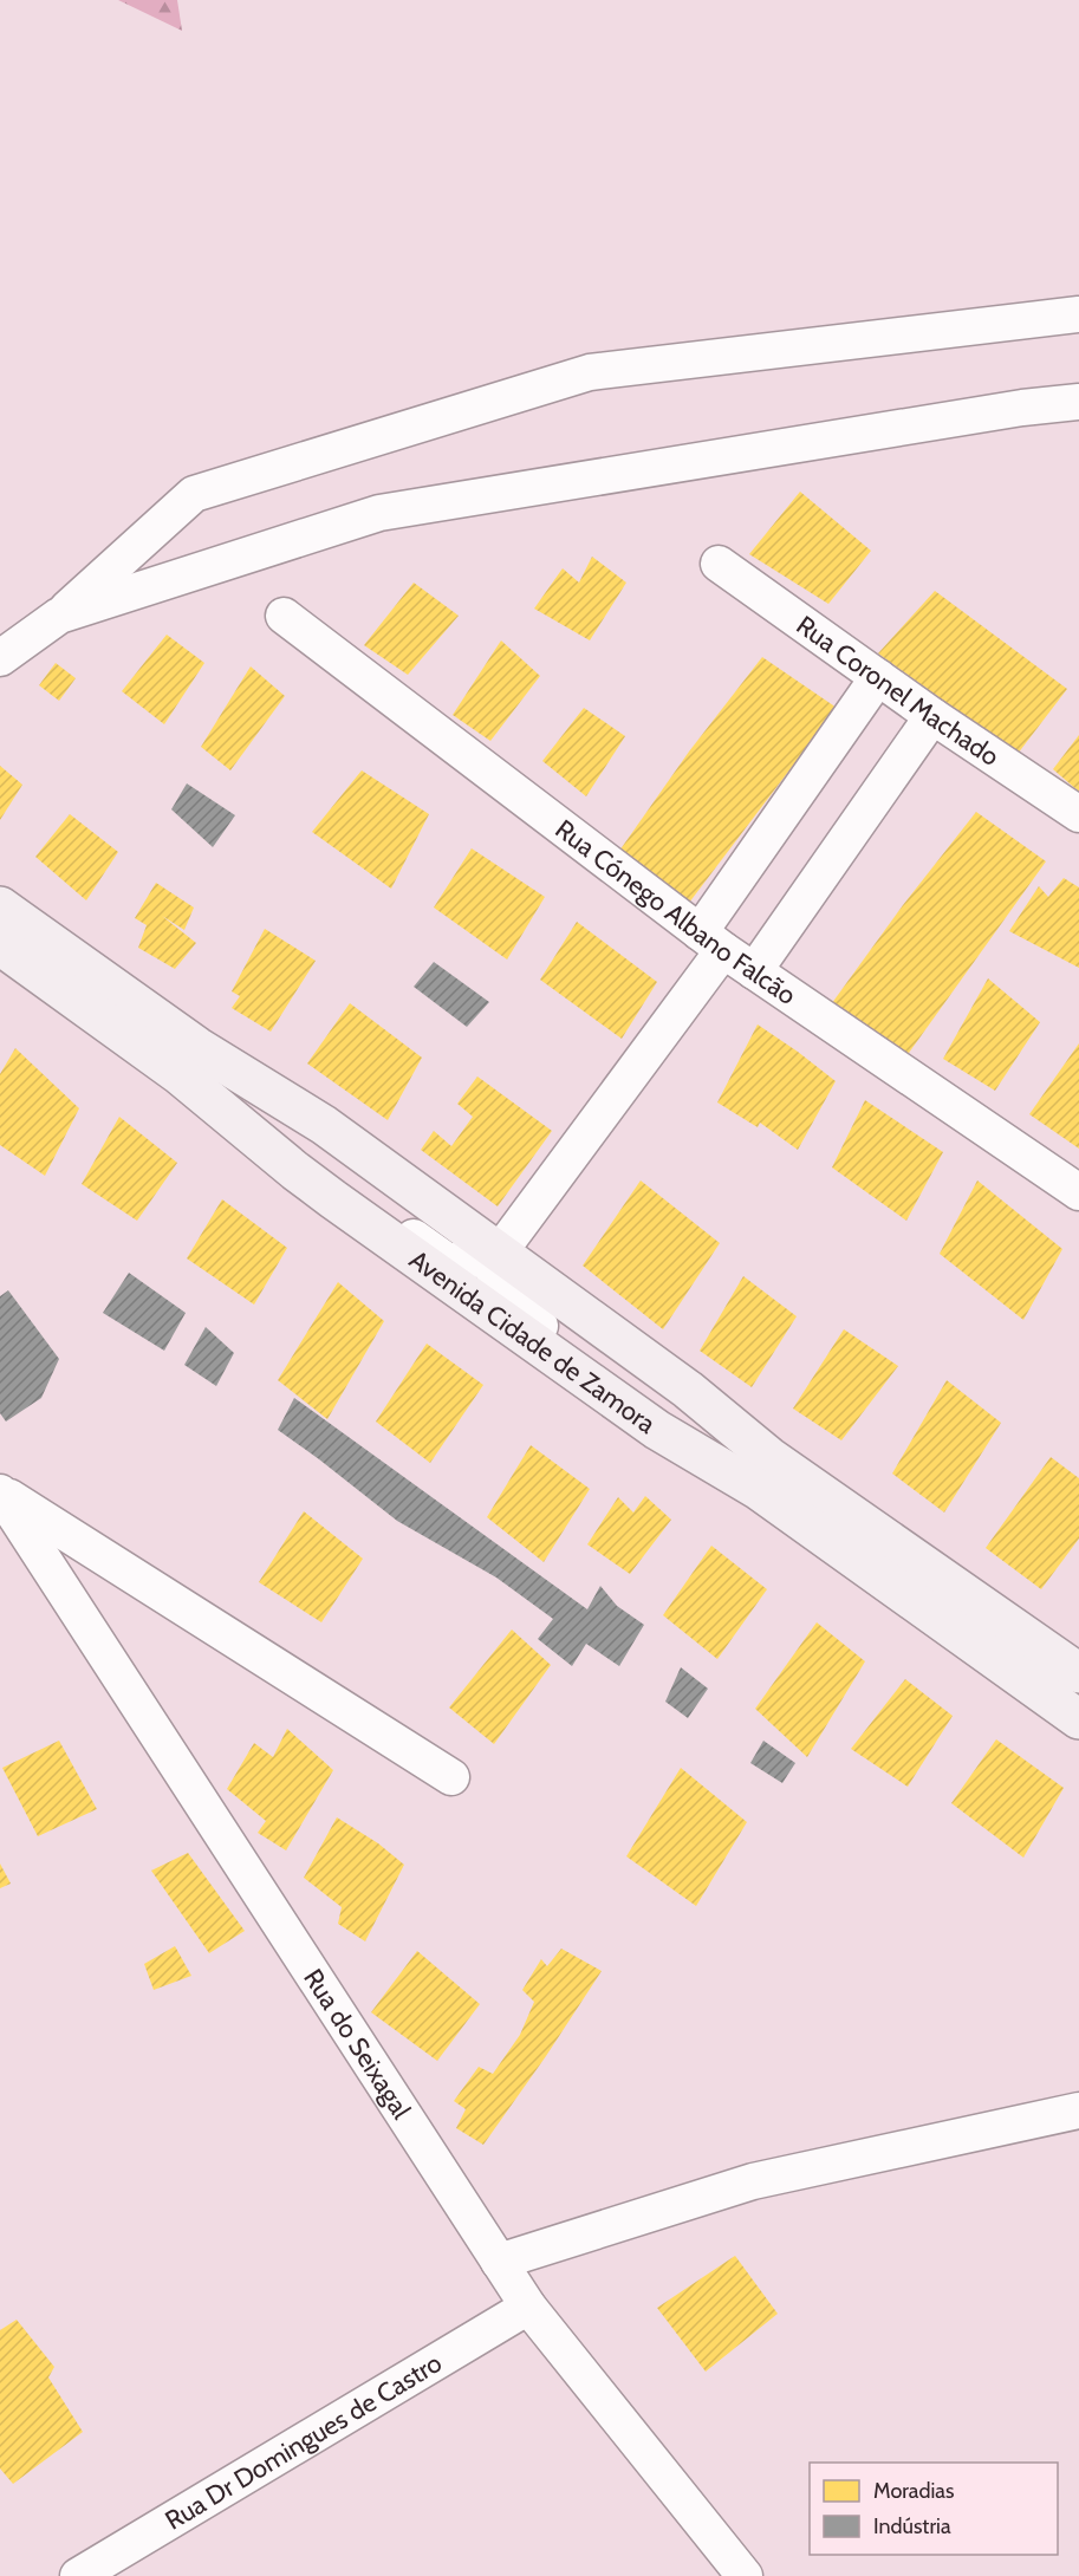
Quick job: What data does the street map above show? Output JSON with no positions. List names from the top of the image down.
{
  "streets": {
    "street": [
      "Rua Coronel Machado",
      "Rua Cónego Albano Falcão",
      "Avenida Cidade de Zamora",
      "Rua do Seixagal",
      "Rua Dr Domingues de Castro"
    ]
  },
  "crossings": [
    ["Rua do Seixagal", "Rua Dr Domingues de Castro"]
  ],
  "legend": ["Moradias", "Indústria"]
}
